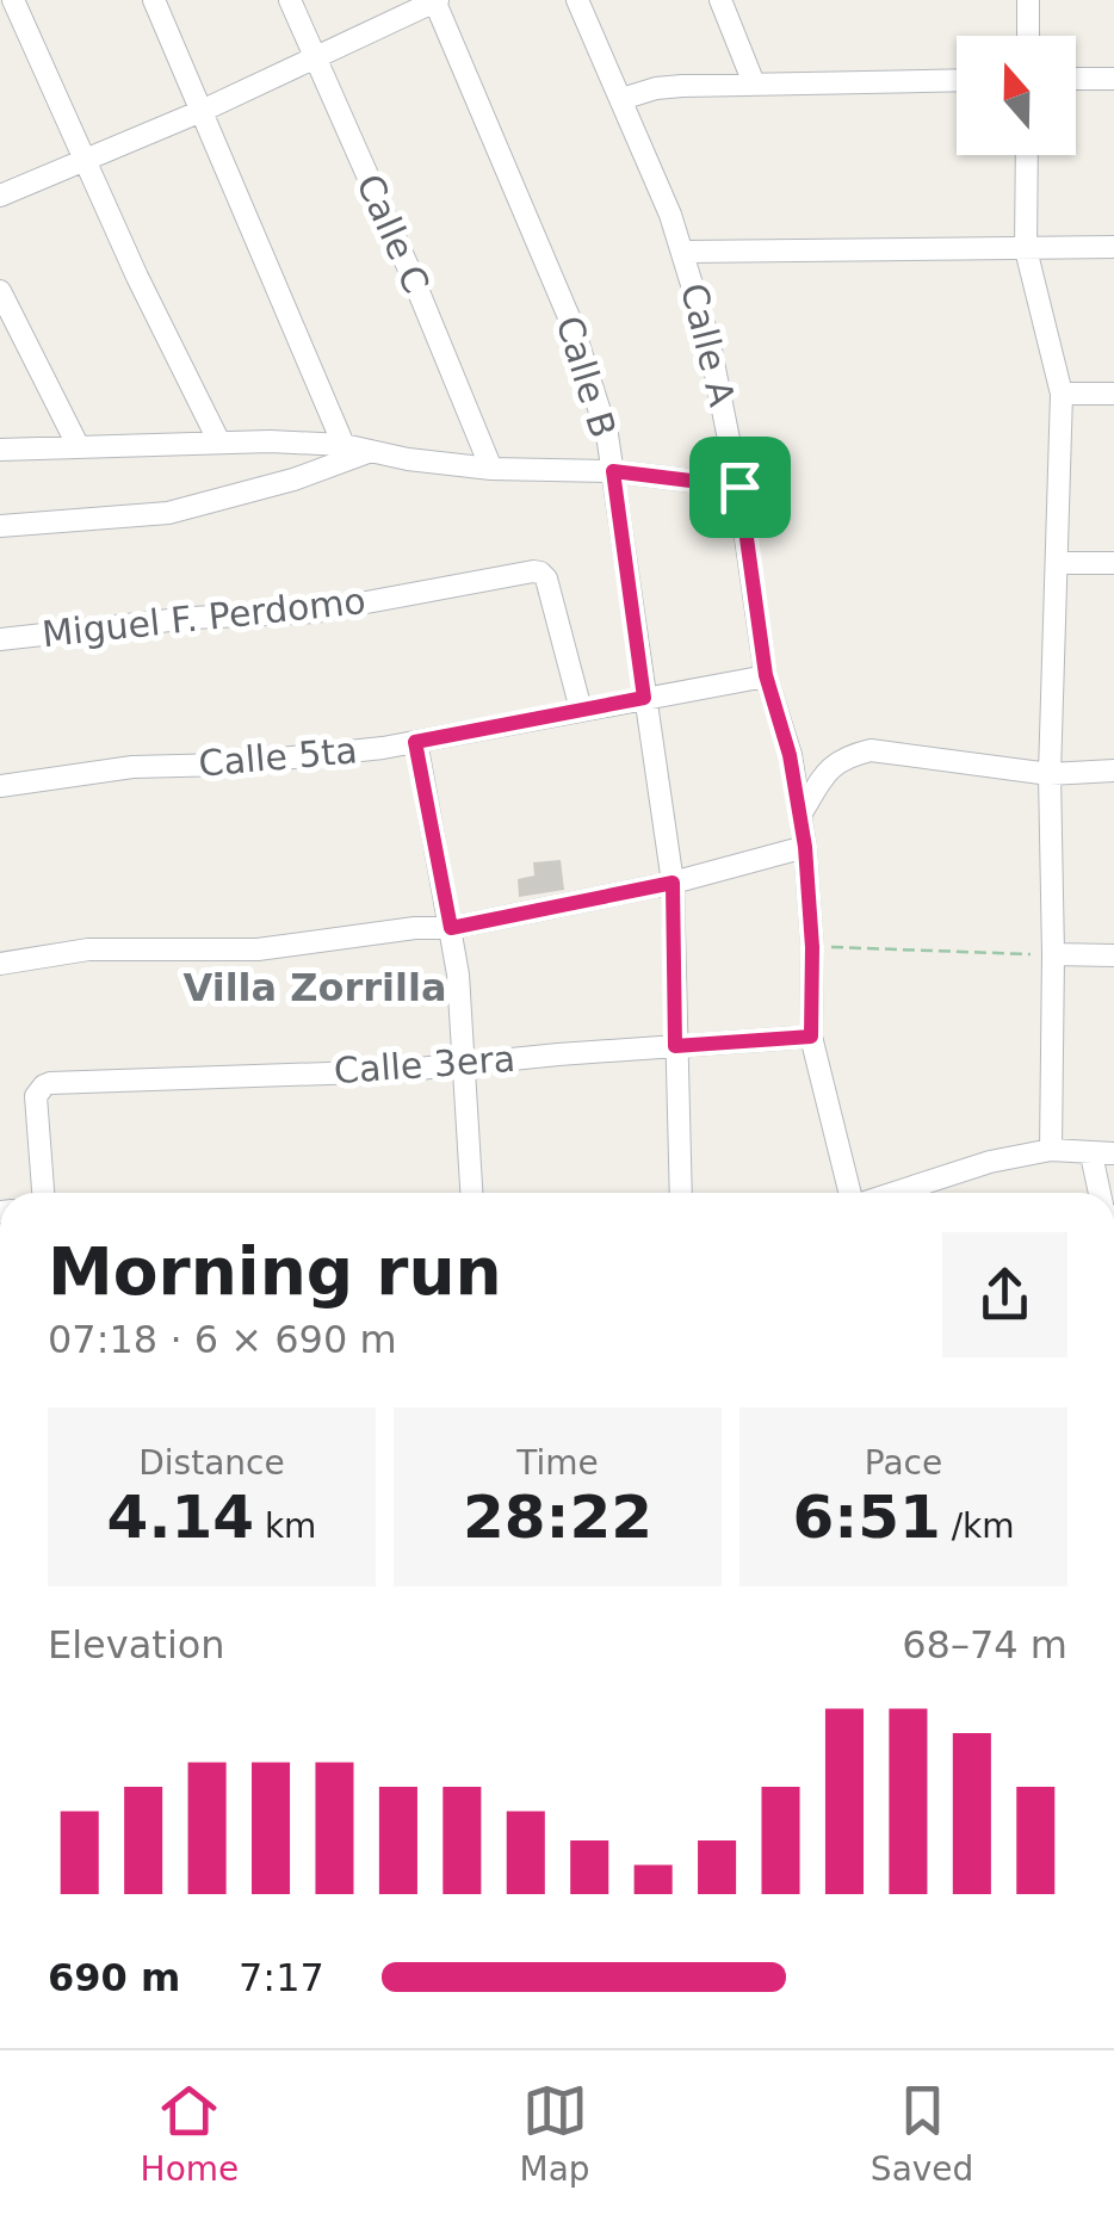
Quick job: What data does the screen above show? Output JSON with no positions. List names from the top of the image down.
{
  "streets": {
    "street": [
      "Calle C",
      "Calle A",
      "Calle B",
      "Miguel F. Perdomo",
      "Calle 5ta",
      "Calle 3era"
    ]
  },
  "crossings": [
    ["Calle A", "Calle 5ta"],
    ["Calle A", "Calle 3era"],
    ["Calle B", "Calle 5ta"],
    ["Calle B", "Calle 3era"],
    ["Miguel F. Perdomo", "Calle 5ta"]
  ],
  "districts": ["Villa Zorrilla"],
  "north": "top",
  "page": {
    "heading": ["Morning run", "07:18 · 6 × 690 m"],
    "stats": [
      ["Distance", "4.14 km"],
      ["Time", "28:22"],
      ["Pace", "6:51 /km"]
    ],
    "chart": ["Elevation", "68–74 m"],
    "list": [
      {
        "name": "690 m",
        "note": "7:17"
      }
    ],
    "tabs": ["Home", "Map", "Saved"]
  }
}
